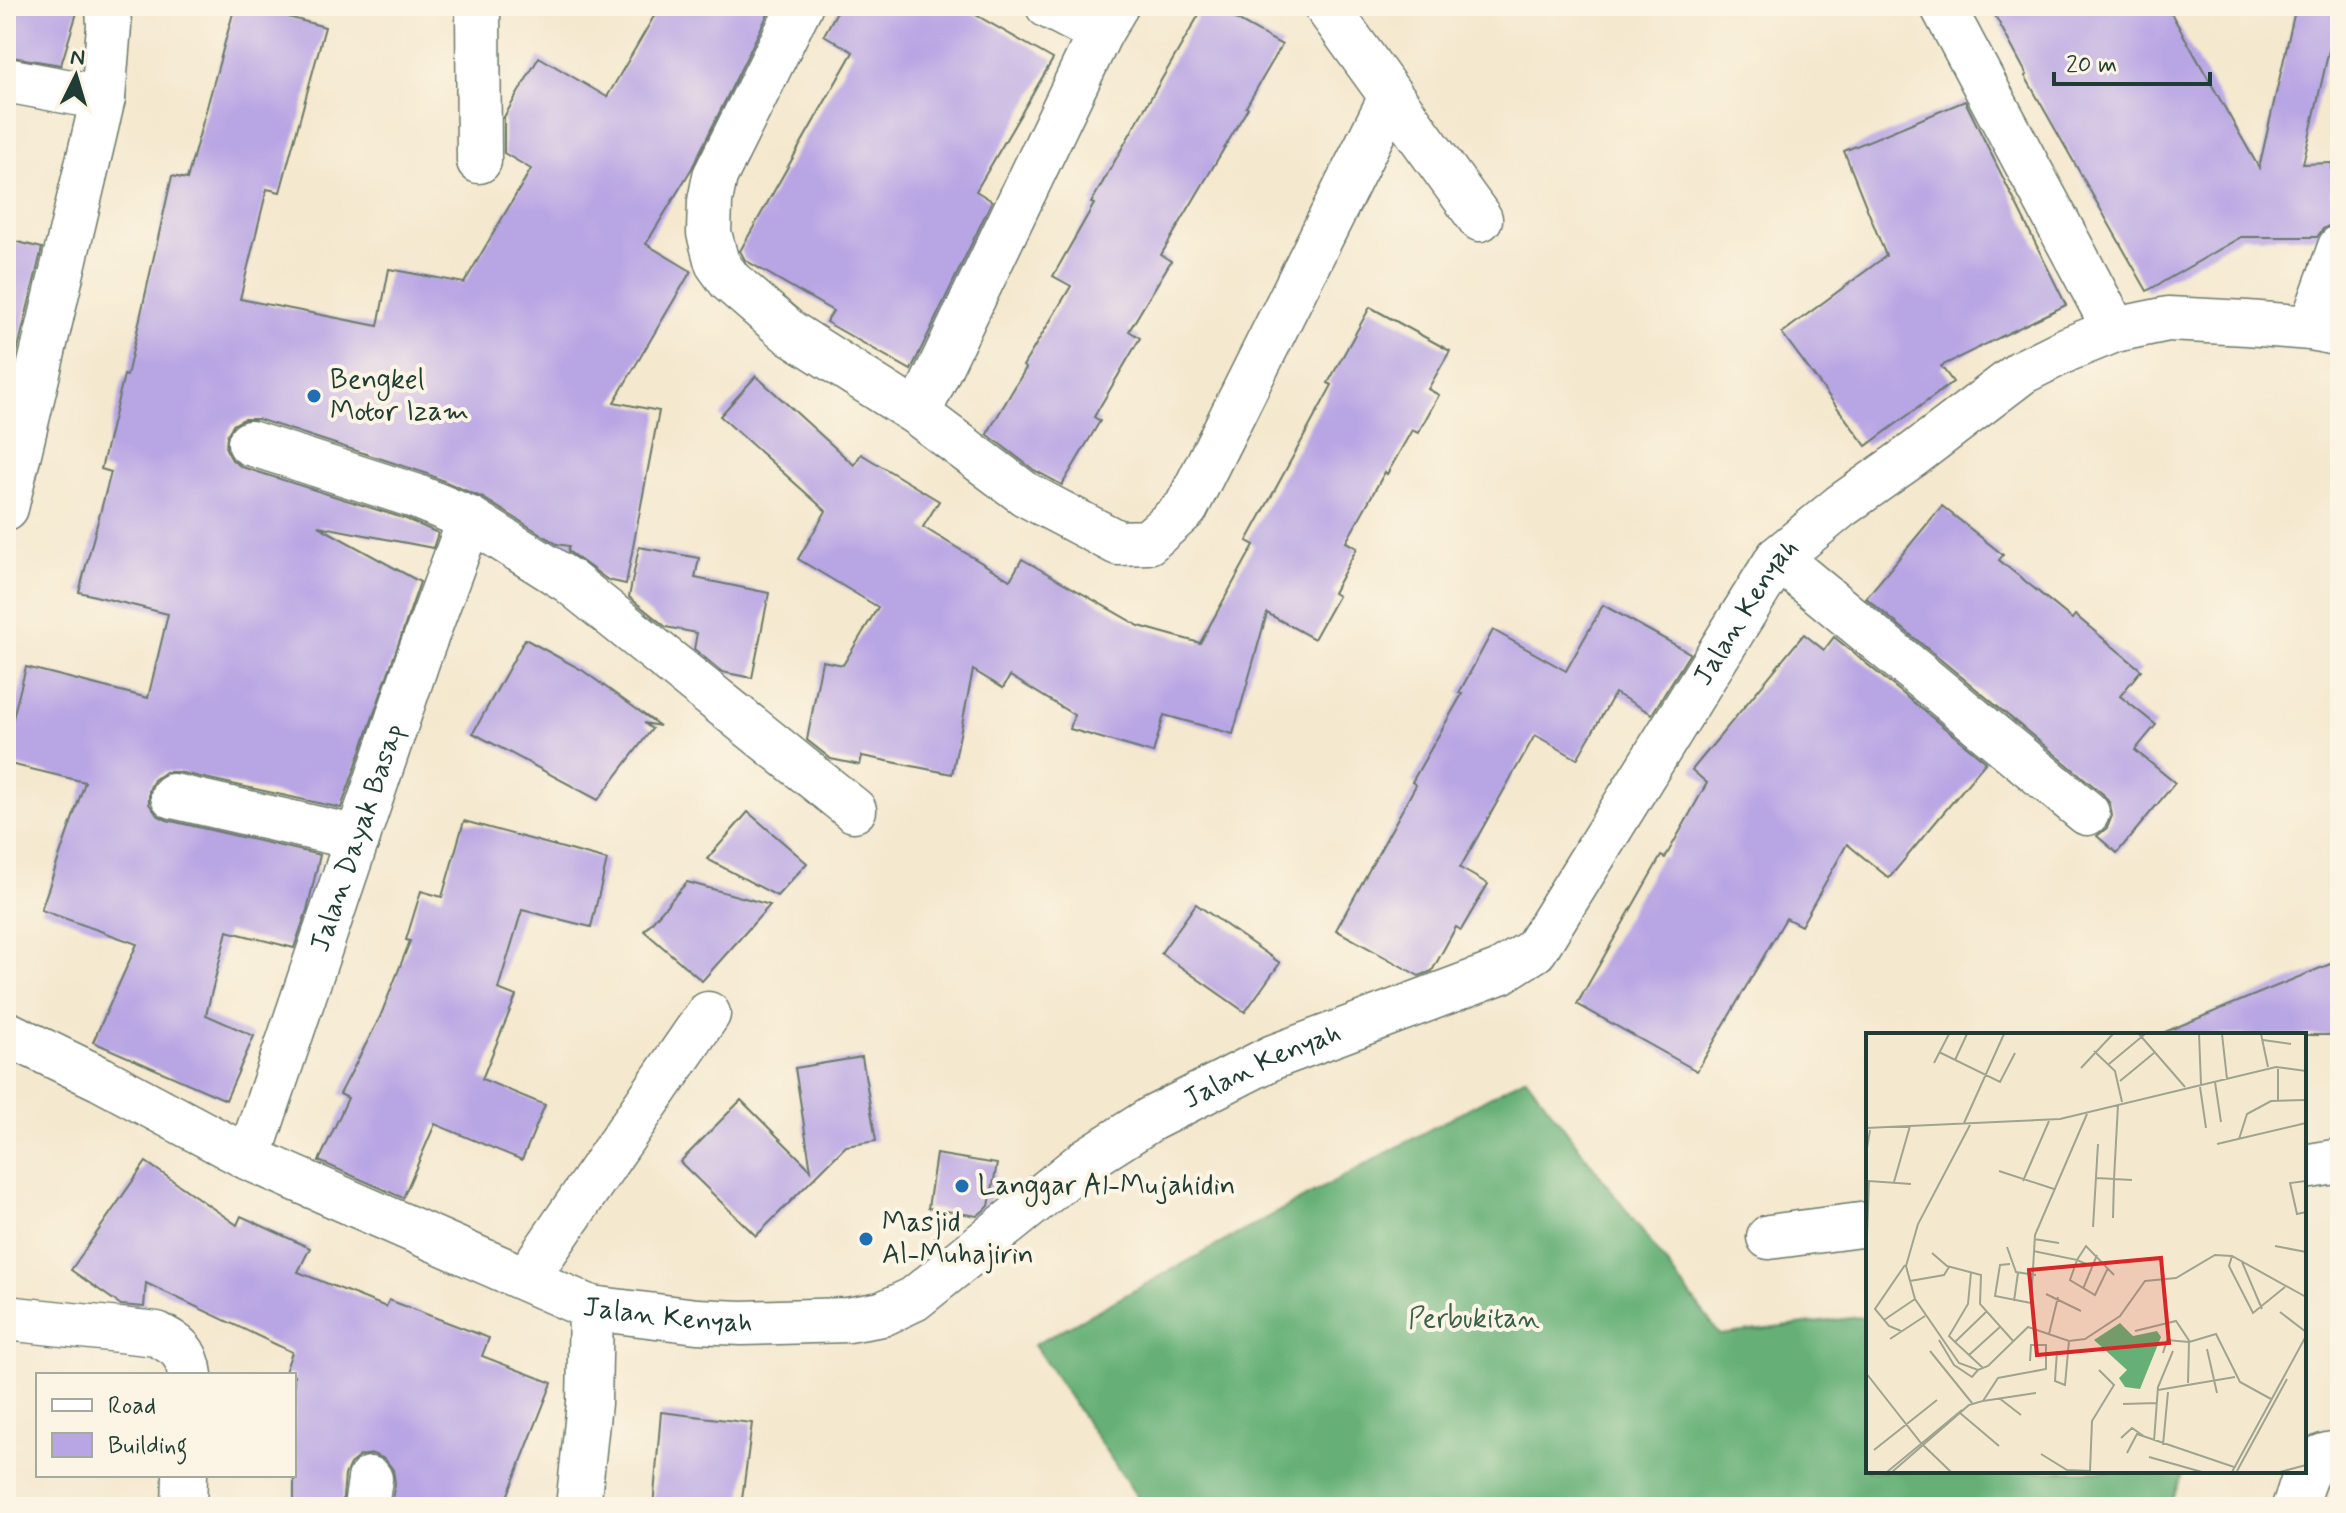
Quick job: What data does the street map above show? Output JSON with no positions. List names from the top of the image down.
{
  "streets": {
    "street": ["Jalan Kenyah", "Jalan Dayak Basap"]
  },
  "crossings": [
    ["Jalan Kenyah", "Jalan Dayak Basap"]
  ],
  "parks": ["Perbukitan"],
  "places": ["Bengkel Motor Izam", "Langgar Al-Mujahidin", "Masjid Al-Muhajirin"],
  "legend": ["Road", "Building"],
  "scale_bar": "20 m",
  "north": "top"
}
